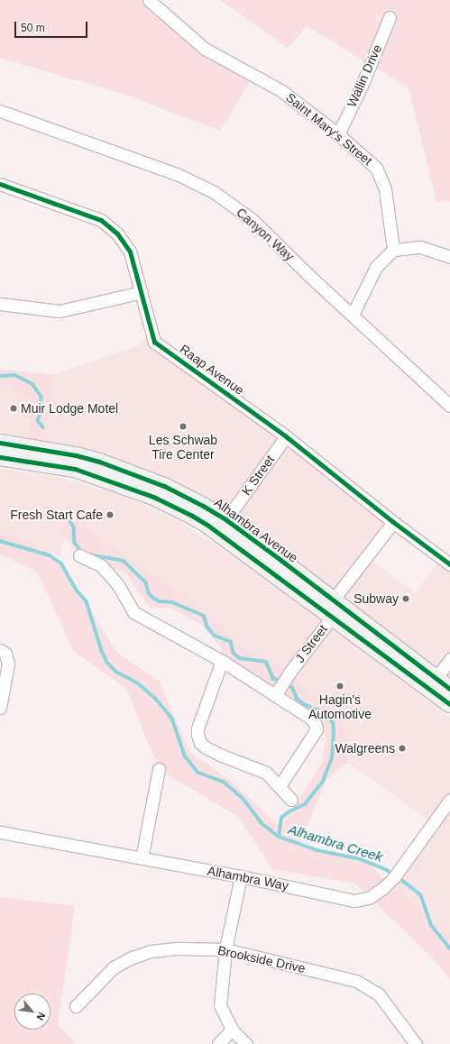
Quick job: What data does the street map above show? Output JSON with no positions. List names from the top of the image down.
{
  "streets": {
    "main road": ["Alhambra Avenue"],
    "street": [
      "Wallin Drive",
      "Saint Mary's Street",
      "Canyon Way",
      "Raap Avenue",
      "K Street",
      "J Street",
      "Alhambra Way",
      "Brookside Drive"
    ]
  },
  "crossings": [
    ["Wallin Drive", "Saint Mary's Street"],
    ["Raap Avenue", "K Street"],
    ["Raap Avenue", "J Street"],
    ["K Street", "Alhambra Avenue"],
    ["Alhambra Avenue", "J Street"]
  ],
  "water": ["Alhambra Creek"],
  "places": [
    "Muir Lodge Motel",
    "Les Schwab Tire Center",
    "Fresh Start Cafe",
    "Subway",
    "Hagin's Automotive",
    "Walgreens"
  ],
  "scale_bar": "50 m",
  "north": "bottom right"
}
